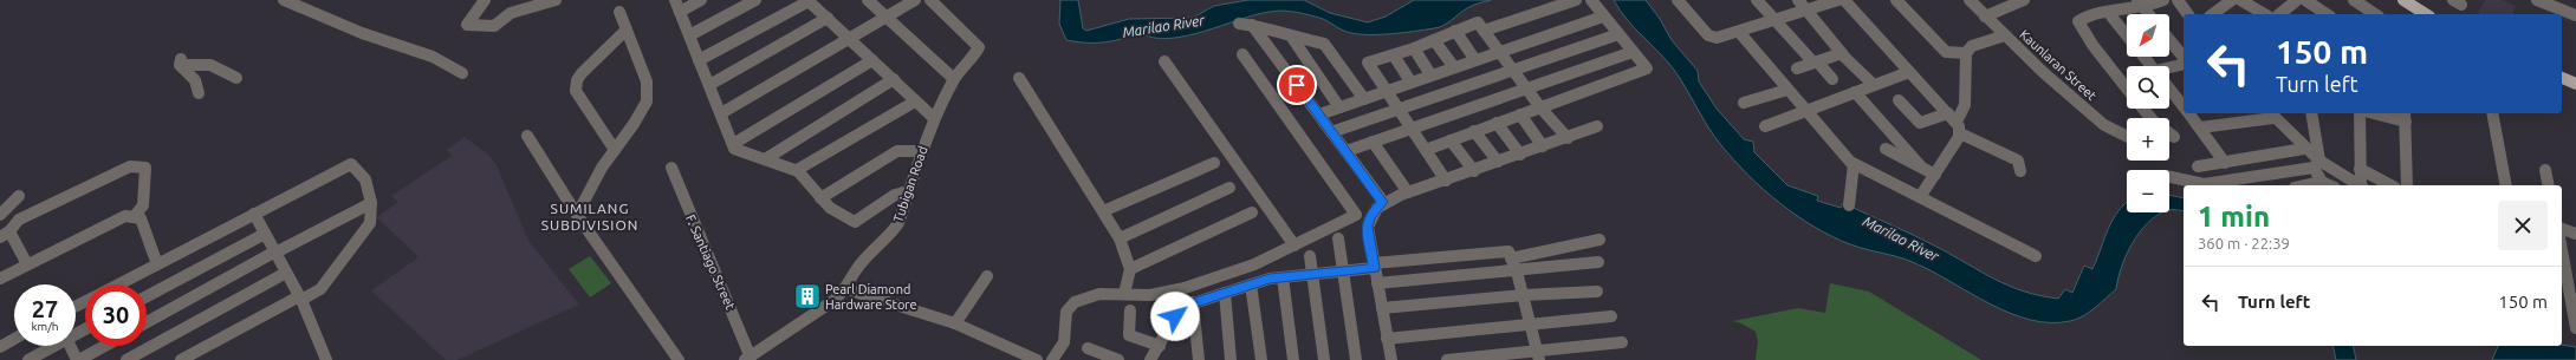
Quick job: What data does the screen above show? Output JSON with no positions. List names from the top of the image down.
{
  "streets": {
    "street": ["Kaunlaran Street", "Tubigan Road", "F. Santiago Street"]
  },
  "crossings": [
    ["Tubigan Road", "F. Santiago Street"]
  ],
  "districts": ["SUMILANG SUBDIVISION"],
  "water": ["Marilao River"],
  "places": {
    "building": ["Pearl Diamond Hardware Store"]
  },
  "north": "bottom left",
  "page": {
    "map_buttons": ["+", "−"],
    "turn": ["150 m", "Turn left"],
    "heading": ["1 min", "360 m · 22:39"],
    "list": [
      {
        "name": "Turn left",
        "value": "150 m"
      }
    ],
    "speed": "27 km/h",
    "limit": "30"
  }
}
